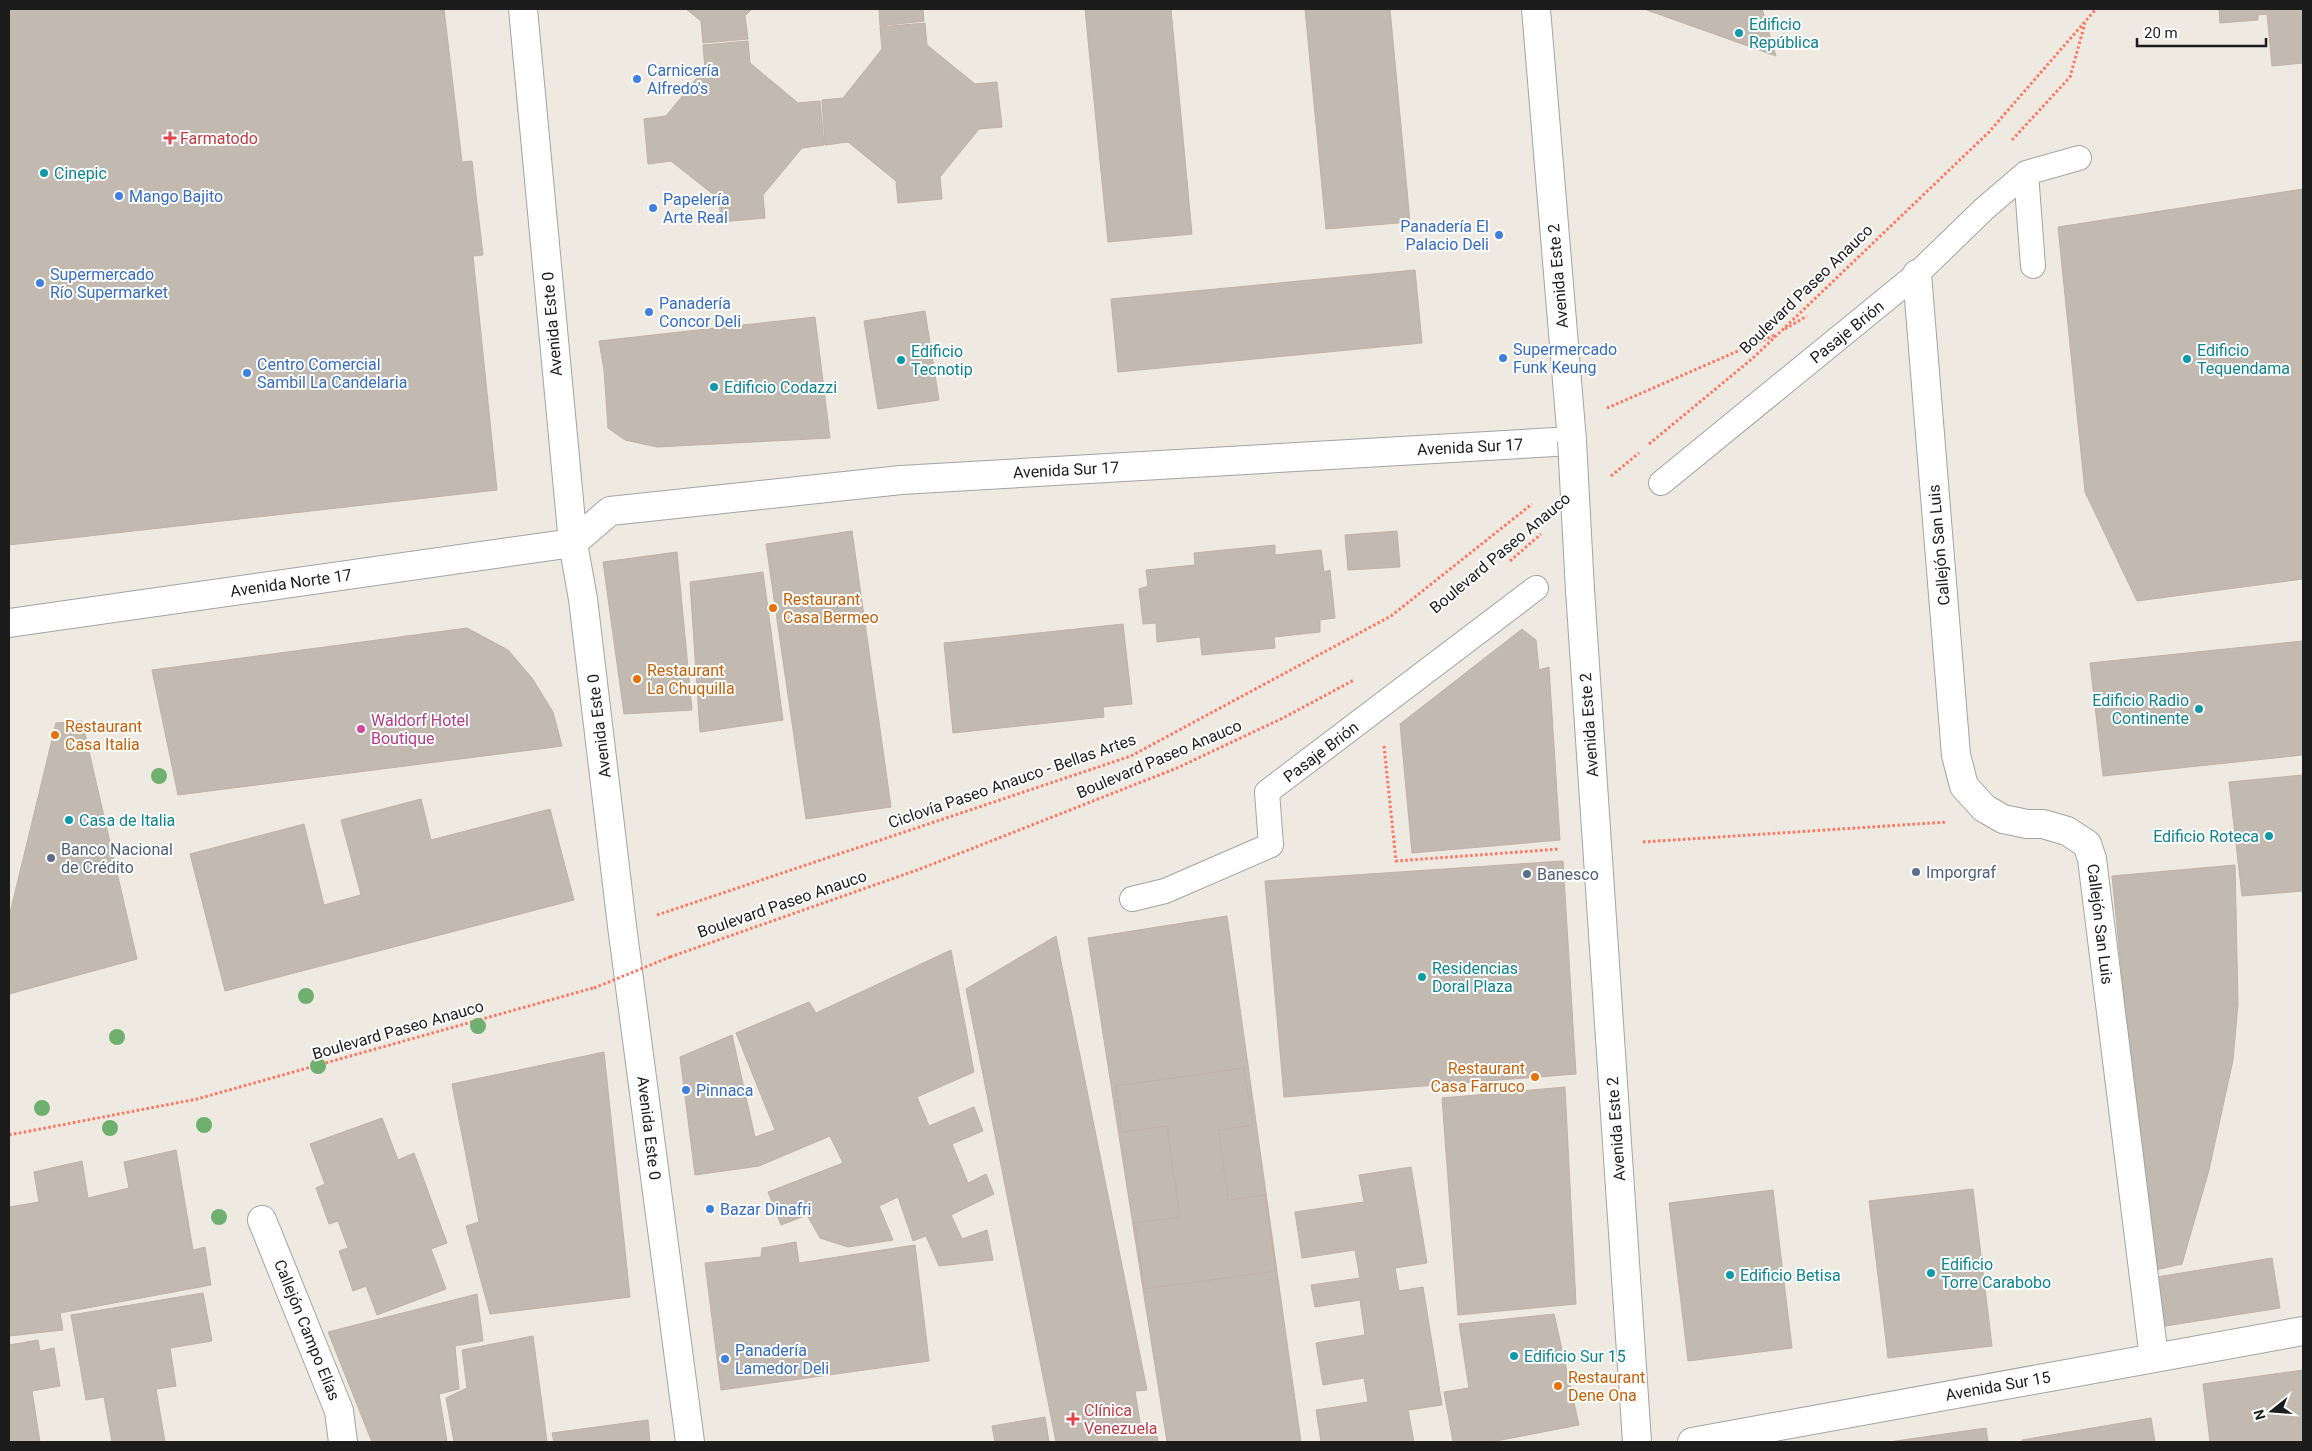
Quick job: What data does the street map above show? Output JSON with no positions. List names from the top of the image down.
{
  "streets": {
    "street": [
      "Avenida Este 2",
      "Avenida Este 0",
      "Avenida Sur 17",
      "Callejón San Luis",
      "Avenida Norte 17",
      "Callejón Campo Elías",
      "Avenida Sur 15"
    ],
    "lane": ["Pasaje Brión"],
    "path": ["Boulevard Paseo Anauco", "Ciclovía Paseo Anauco - Bellas Artes"]
  },
  "crossings": [
    ["Avenida Este 2", "Avenida Sur 17"],
    ["Avenida Este 0", "Avenida Sur 17"],
    ["Avenida Este 0", "Avenida Norte 17"],
    ["Avenida Este 0", "Ciclovía Paseo Anauco - Bellas Artes"],
    ["Pasaje Brión", "Callejón San Luis"],
    ["Avenida Sur 17", "Avenida Norte 17"],
    ["Callejón San Luis", "Avenida Sur 15"]
  ],
  "places": {
    "other": [
      "Edificio República",
      "Carnicería Alfredo's",
      "Cinepic",
      "Mango Bajito",
      "Papelería Arte Real",
      "Panadería El Palacio Deli",
      "Supermercado Río Supermarket",
      "Panadería Concor Deli",
      "Supermercado Funk Keung",
      "Edificio Tequendama",
      "Edificio Tecnotip",
      "Centro Comercial Sambil La Candelaria",
      "Edificio Codazzi",
      "Restaurant Casa Bermeo",
      "Restaurant La Chuquilla",
      "Edificio Radio Continente",
      "Waldorf Hotel Boutique",
      "Restaurant Casa Italia",
      "Casa de Italia",
      "Edificio Roteca",
      "Banco Nacional de Crédito",
      "Imporgraf",
      "Banesco",
      "Residencias Doral Plaza",
      "Restaurant Casa Farruco",
      "Pinnaca",
      "Bazar Dinafri",
      "Edificio Torre Carabobo",
      "Edificio Betisa",
      "Edificio Sur 15",
      "Panadería Lamedor Deli",
      "Restaurant Dene Ona"
    ],
    "health": ["Farmatodo", "Clínica Venezuela"]
  },
  "scale_bar": "20 m",
  "north": "left"
}
